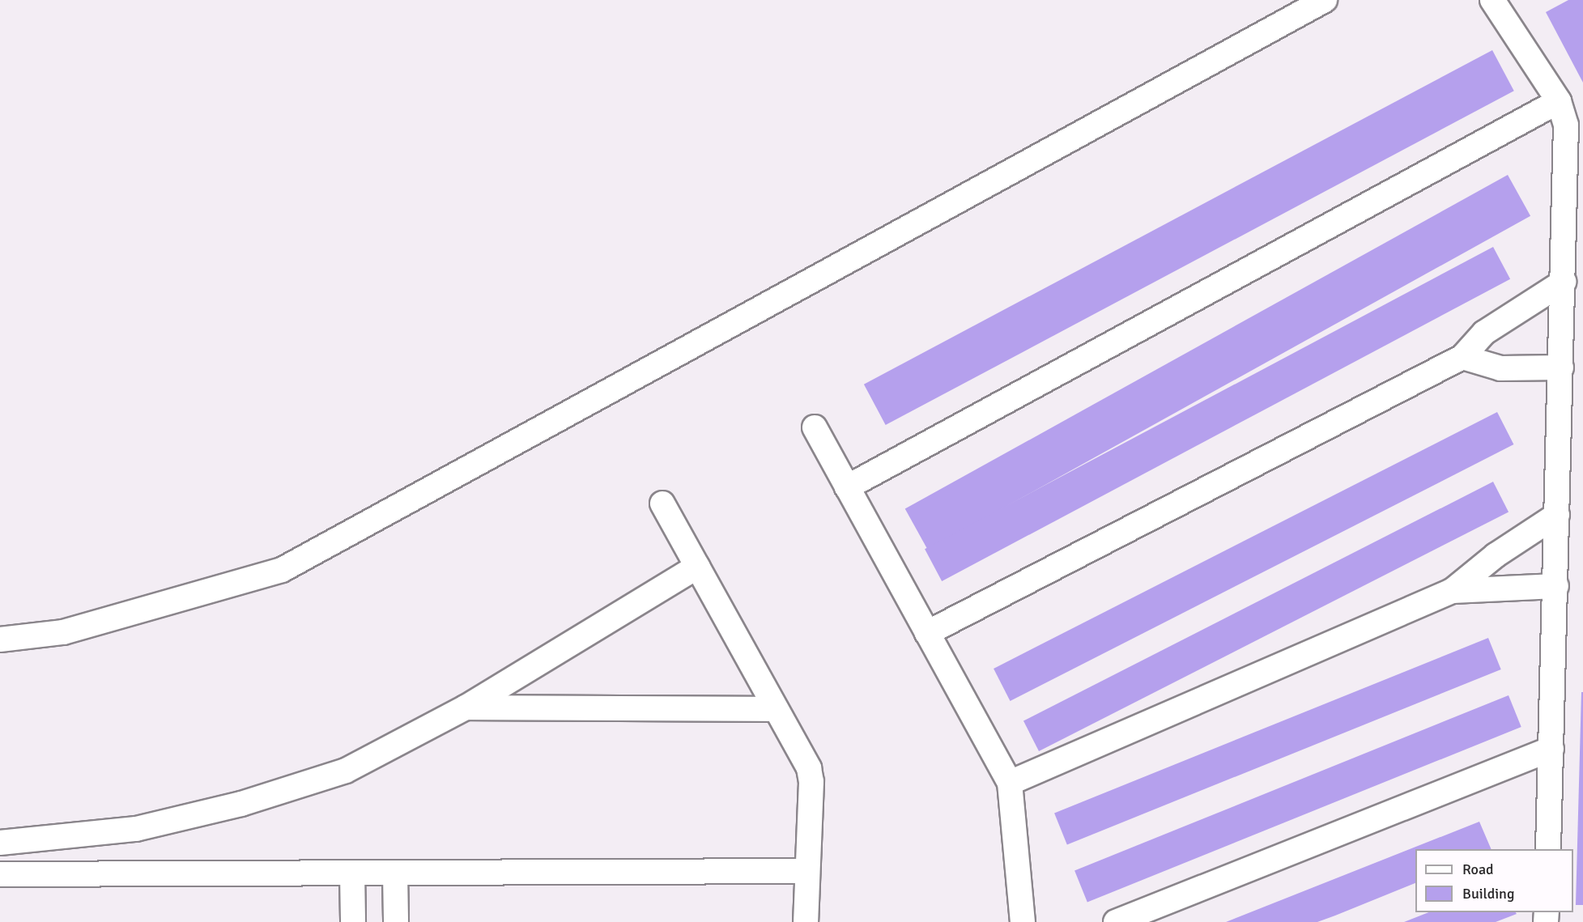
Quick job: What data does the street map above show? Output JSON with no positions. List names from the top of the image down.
{
  "legend": ["Road", "Building"]
}
